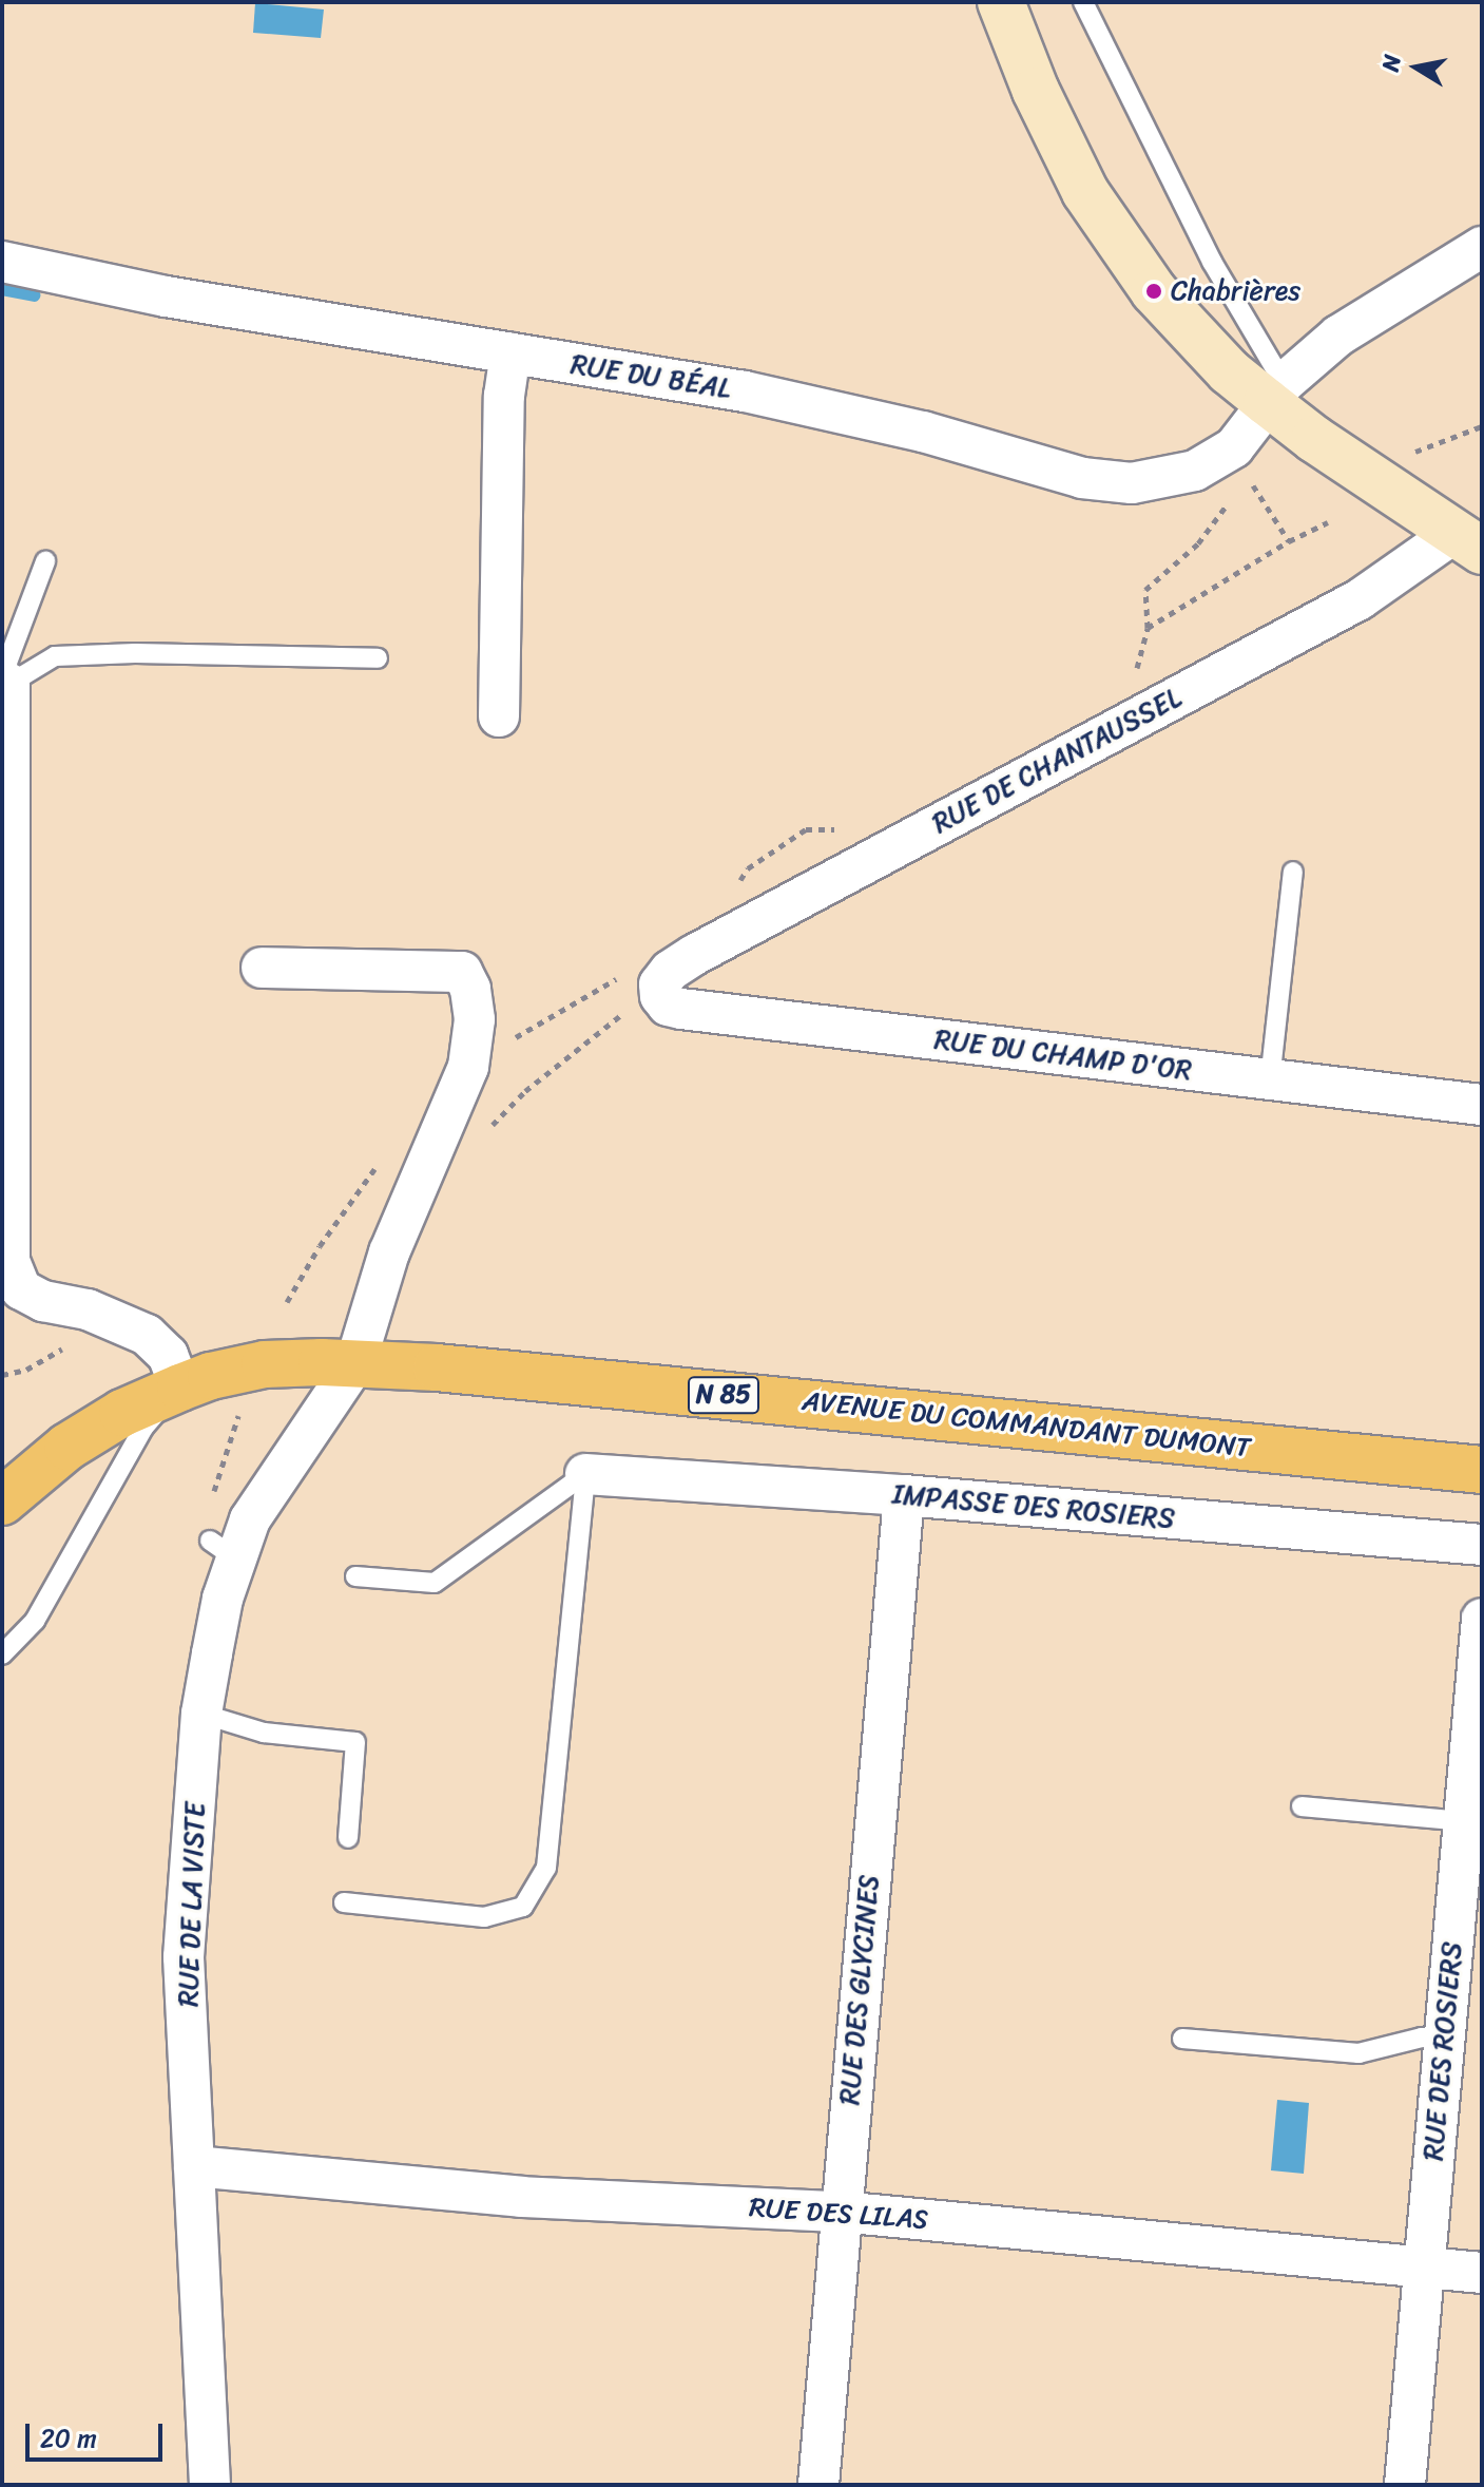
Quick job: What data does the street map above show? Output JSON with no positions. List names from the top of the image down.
{
  "streets": {
    "main road": ["N 85", "AVENUE DU COMMANDANT DUMONT"],
    "street": [
      "RUE DU BÉAL",
      "RUE DE CHANTAUSSEL",
      "RUE DU CHAMP D'OR",
      "IMPASSE DES ROSIERS",
      "RUE DE LA VISTE",
      "RUE DES GLYCINES",
      "RUE DES ROSIERS",
      "RUE DES LILAS"
    ]
  },
  "crossings": [
    ["RUE DE CHANTAUSSEL", "RUE DU CHAMP D'OR"],
    ["AVENUE DU COMMANDANT DUMONT", "RUE DE LA VISTE"],
    ["IMPASSE DES ROSIERS", "RUE DES GLYCINES"],
    ["RUE DE LA VISTE", "RUE DES LILAS"],
    ["RUE DES GLYCINES", "RUE DES LILAS"],
    ["RUE DES ROSIERS", "RUE DES LILAS"]
  ],
  "places": ["Chabrières"],
  "scale_bar": "20 m",
  "north": "left"
}
